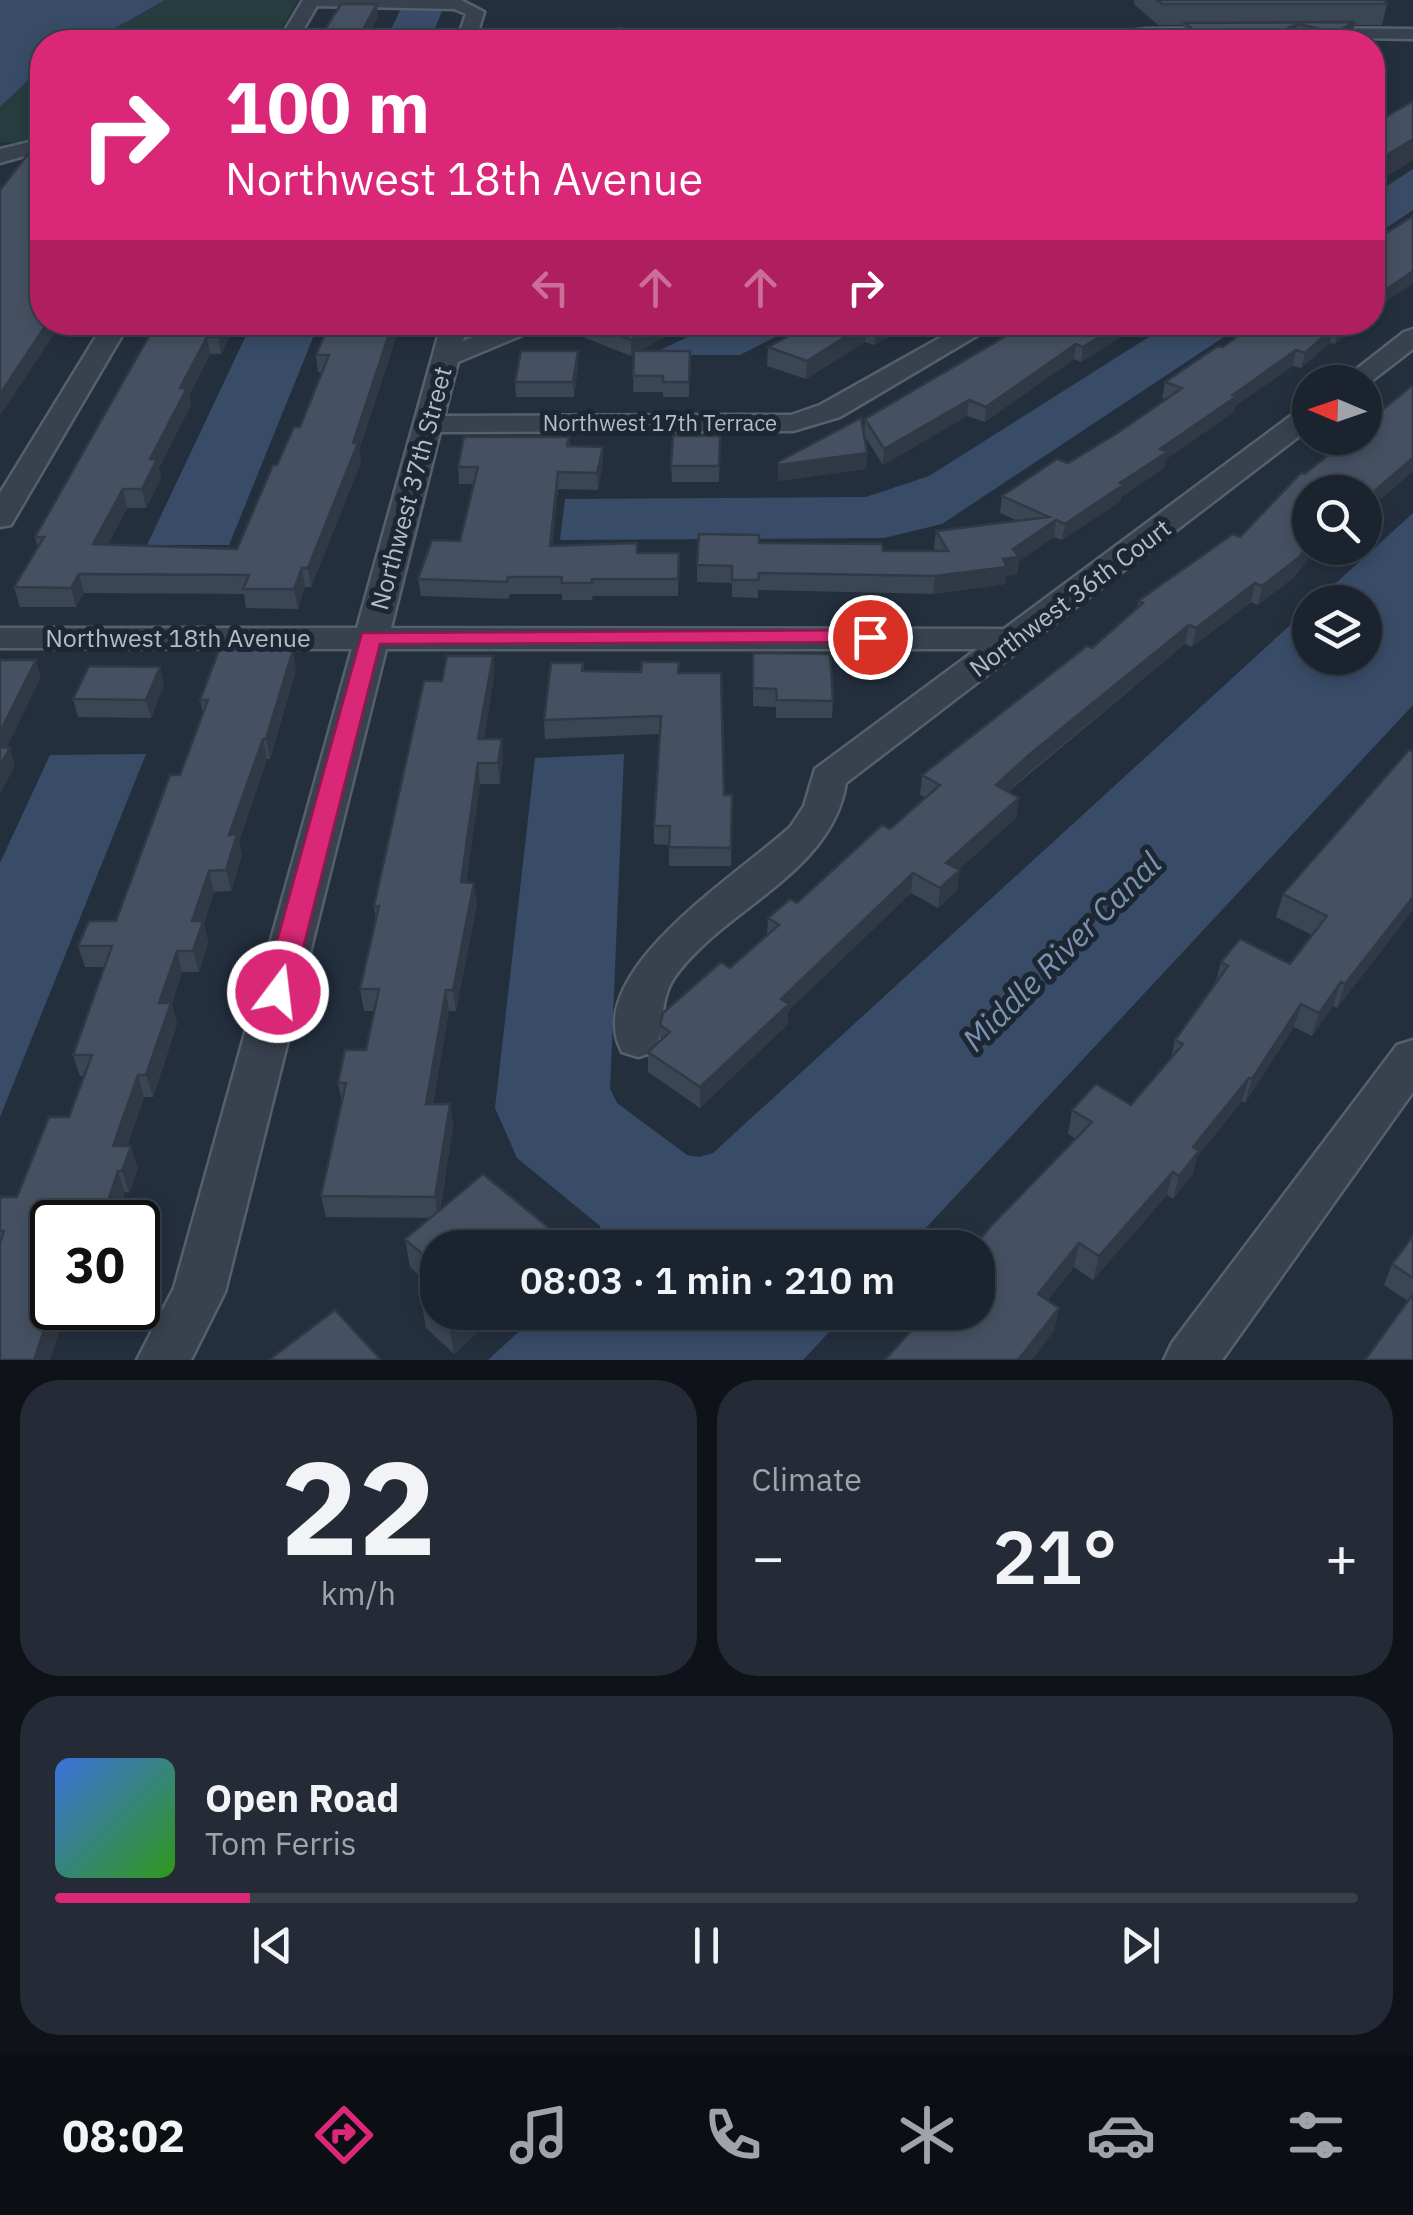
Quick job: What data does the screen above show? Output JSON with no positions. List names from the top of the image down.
{
  "streets": {
    "street": [
      "Northwest 17th Terrace",
      "Northwest 37th Street",
      "Northwest 36th Court",
      "Northwest 18th Avenue"
    ]
  },
  "crossings": [
    ["Northwest 17th Terrace", "Northwest 37th Street"],
    ["Northwest 37th Street", "Northwest 18th Avenue"],
    ["Northwest 36th Court", "Northwest 18th Avenue"]
  ],
  "water": ["Middle River Canal"],
  "north": "left",
  "page": {
    "turn": ["100 m", "Northwest 18th Avenue"],
    "limit": "30",
    "trip": "08:03 · 1 min · 210 m",
    "tile": [
      ["22", "km/h"],
      "Climate"
    ],
    "heat": ["−", "21°", "+"],
    "song": ["Open Road", "Tom Ferris"],
    "tabs": "08:02"
  }
}
